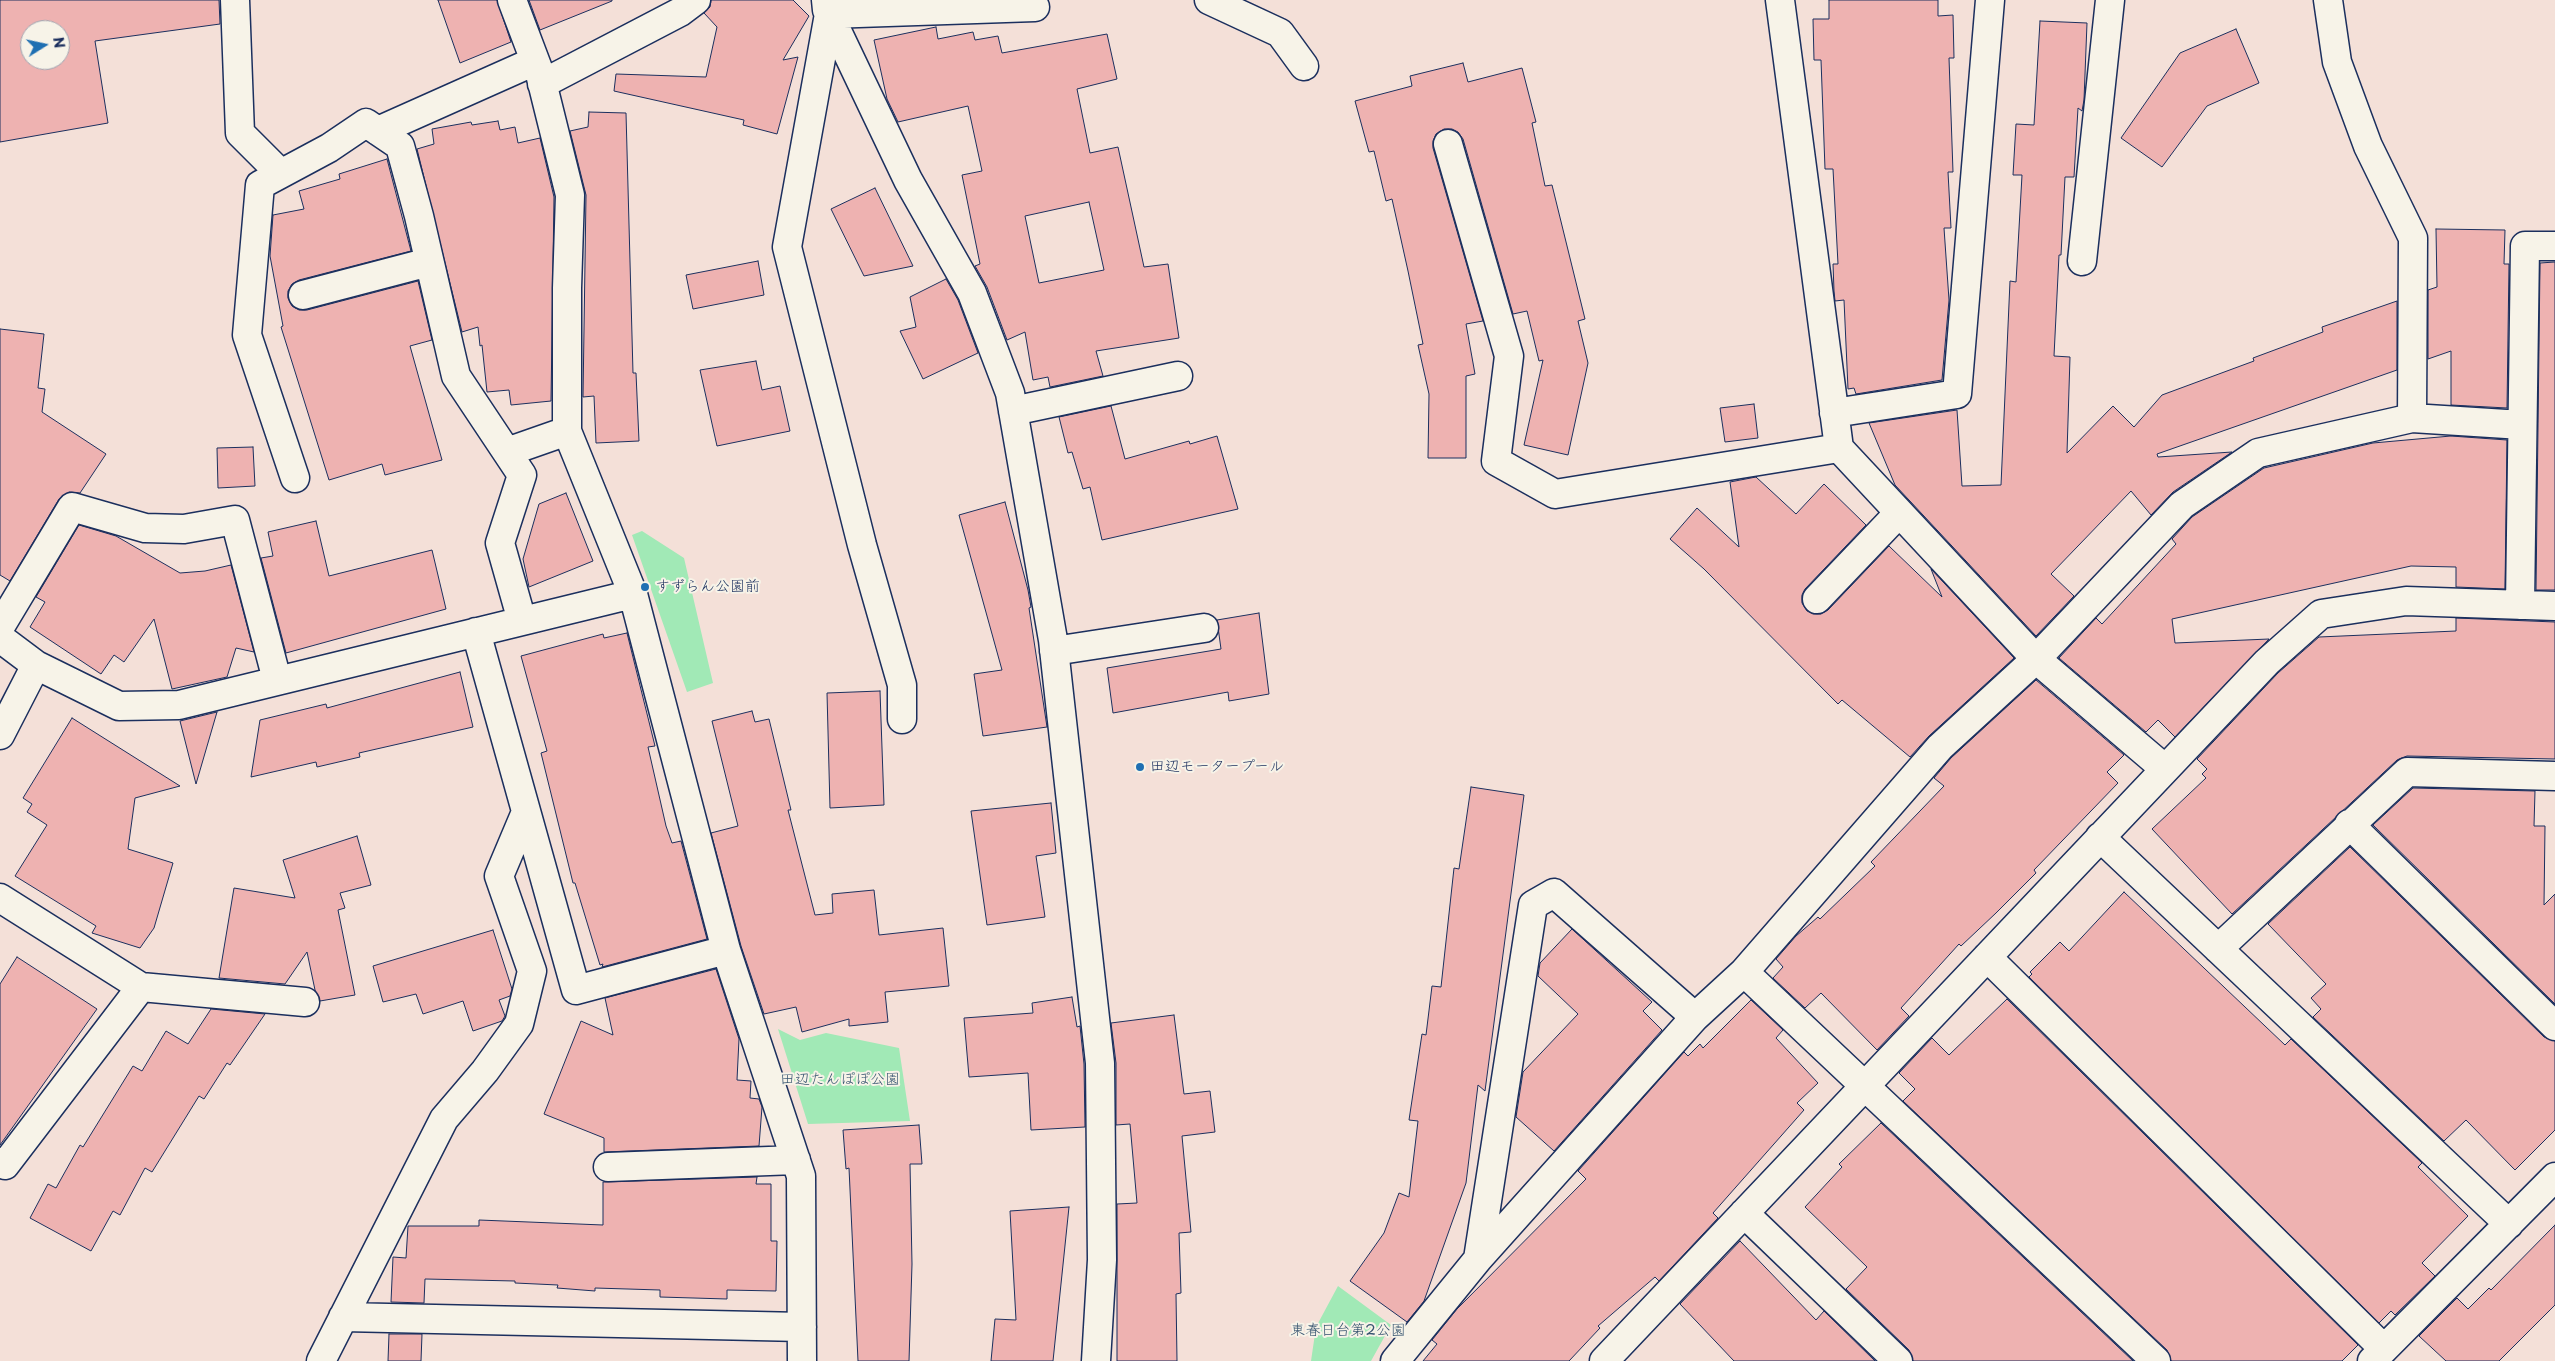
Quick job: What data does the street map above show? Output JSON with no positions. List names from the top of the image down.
{
  "parks": ["田辺たんぽぽ公園", "東春日台第2公園"],
  "places": ["すずらん公園前", "田辺モータープール"],
  "north": "right"
}
